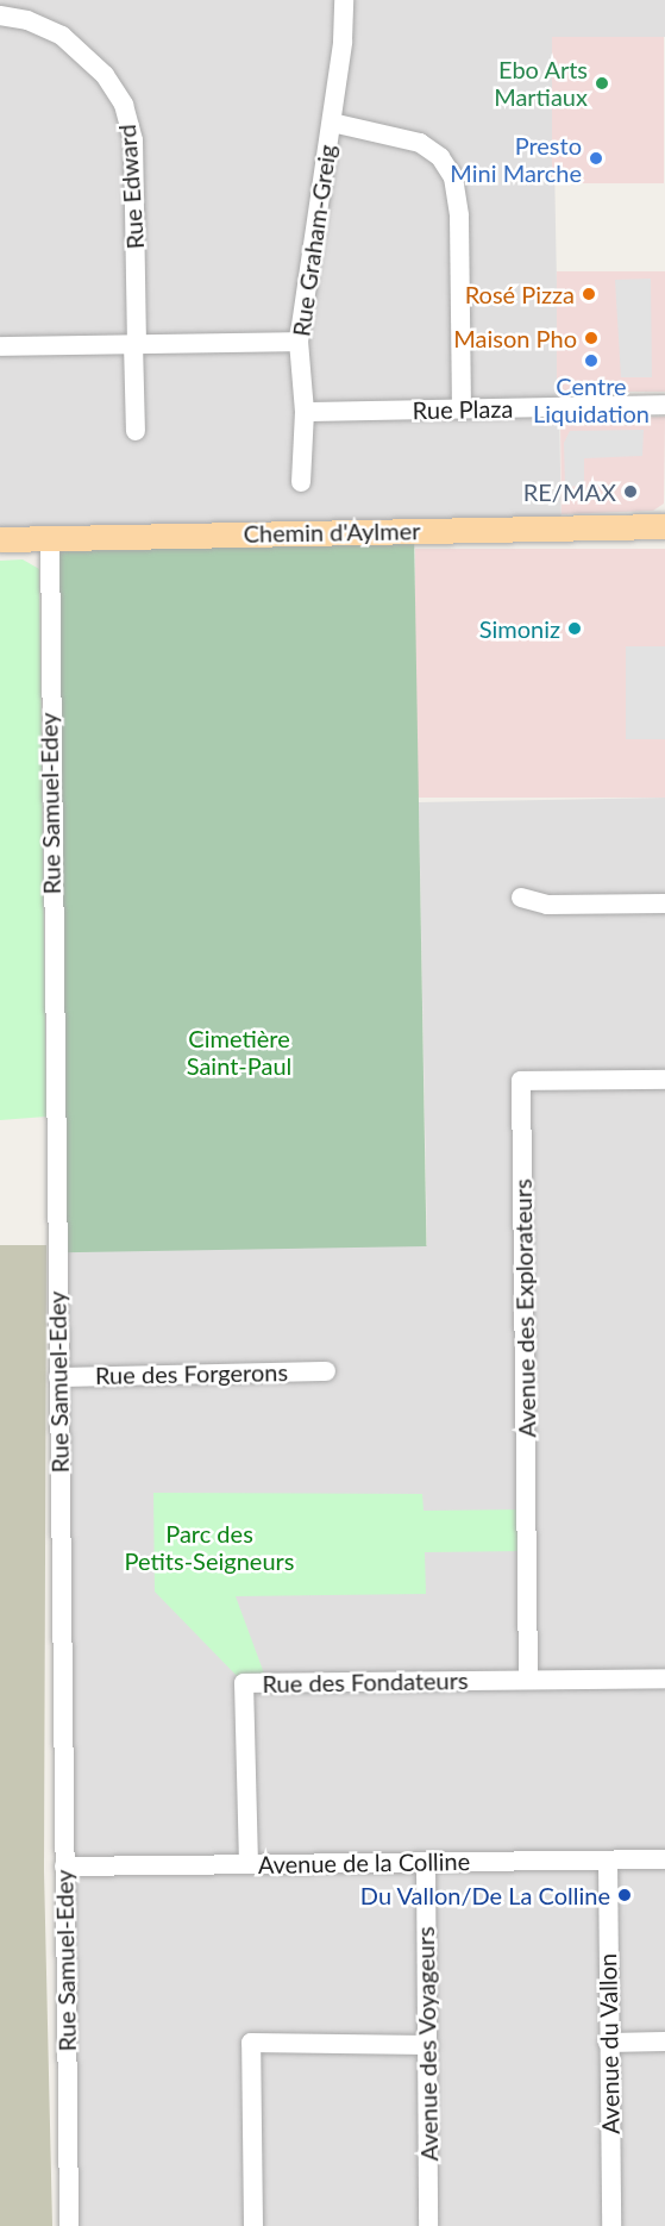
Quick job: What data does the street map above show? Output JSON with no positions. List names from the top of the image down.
{
  "streets": {
    "main road": ["Chemin d'Aylmer"],
    "street": [
      "Rue Edward",
      "Rue Graham-Greig",
      "Rue Plaza",
      "Rue Samuel-Edey",
      "Avenue des Explorateurs",
      "Rue des Forgerons",
      "Rue des Fondateurs",
      "Avenue de la Colline",
      "Avenue des Voyageurs",
      "Avenue du Vallon"
    ]
  },
  "crossings": [
    ["Rue Graham-Greig", "Rue Plaza"],
    ["Chemin d'Aylmer", "Rue Samuel-Edey"],
    ["Rue Samuel-Edey", "Rue des Forgerons"],
    ["Rue Samuel-Edey", "Avenue de la Colline"],
    ["Avenue des Explorateurs", "Rue des Fondateurs"],
    ["Rue des Fondateurs", "Avenue de la Colline"],
    ["Avenue de la Colline", "Avenue des Voyageurs"],
    ["Avenue de la Colline", "Avenue du Vallon"]
  ],
  "parks": ["Cimetière Saint-Paul", "Parc des Petits-Seigneurs"],
  "places": [
    "Ebo Arts Martiaux",
    "Presto Mini Marche",
    "Rosé Pizza",
    "Maison Pho",
    "Centre Liquidation",
    "RE/MAX",
    "Simoniz",
    "Du Vallon/De La Colline"
  ]
}
